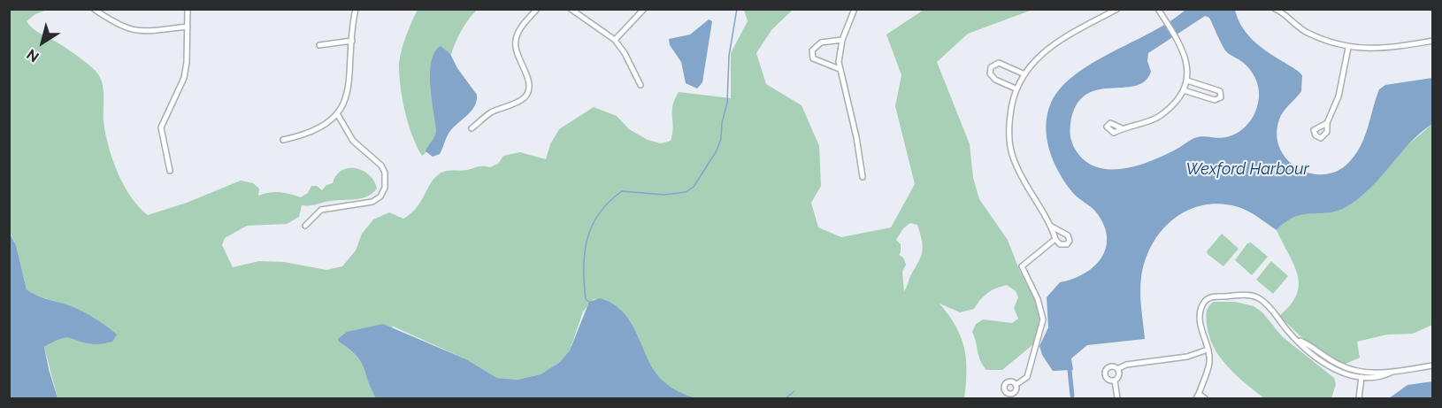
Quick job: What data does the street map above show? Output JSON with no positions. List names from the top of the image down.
{
  "water": ["Wexford Harbour"],
  "north": "bottom left"
}
